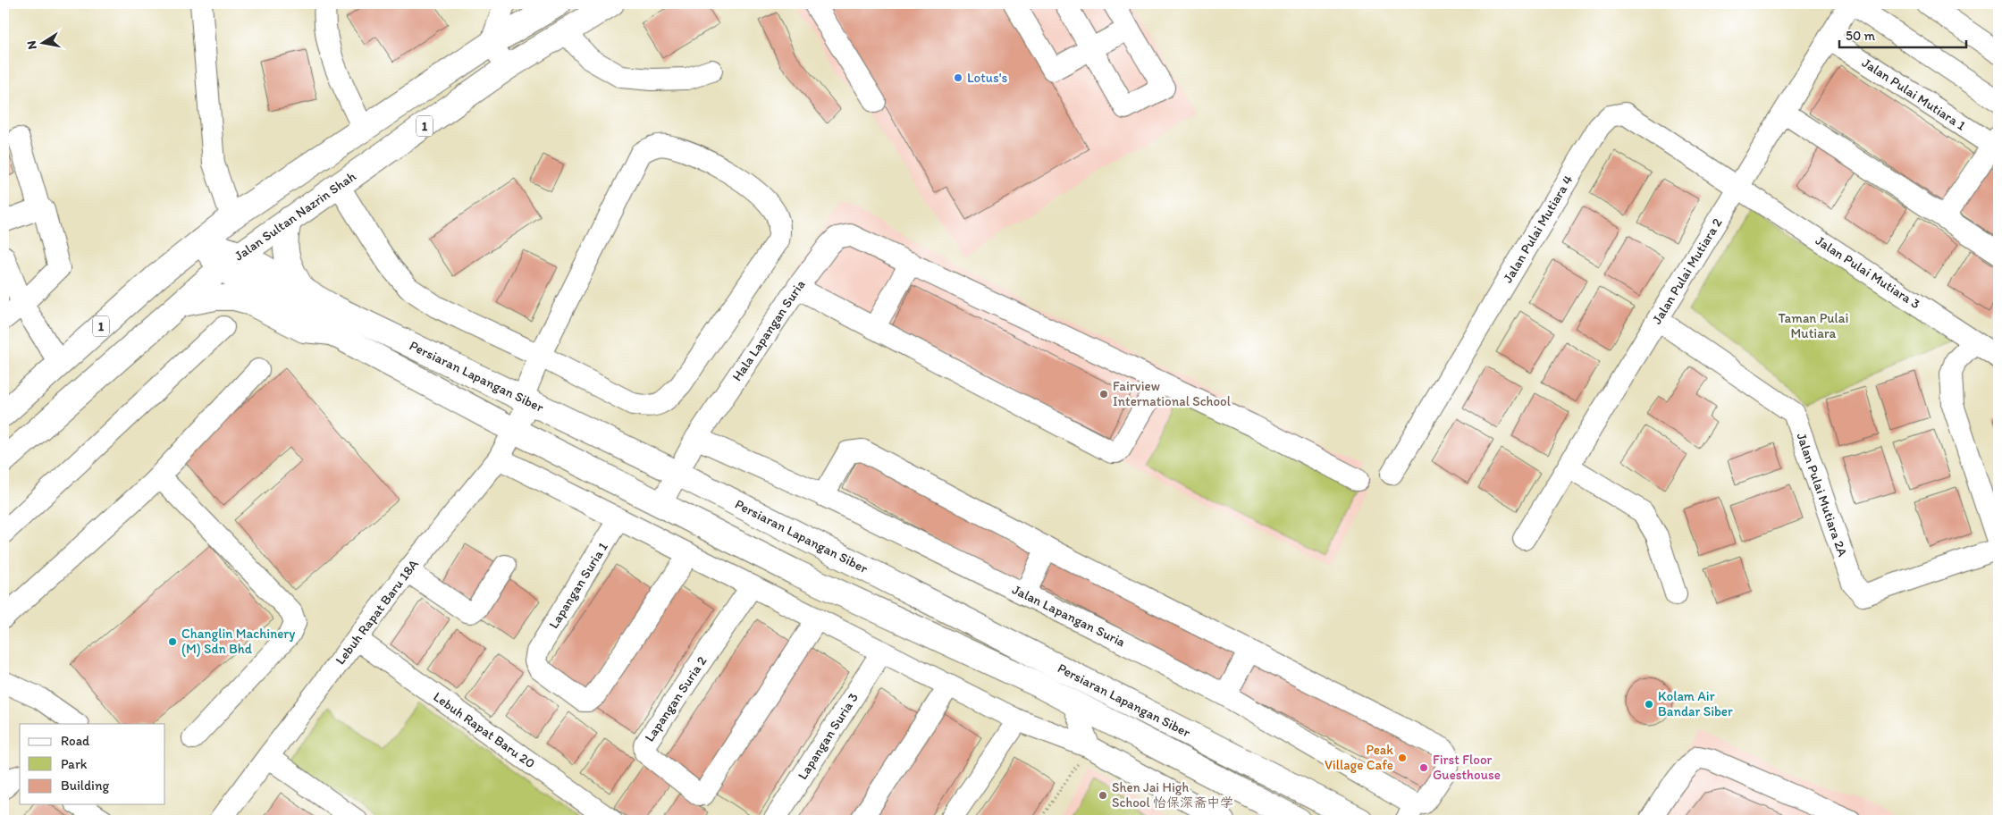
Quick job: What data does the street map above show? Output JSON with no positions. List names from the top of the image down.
{
  "streets": {
    "main road": ["1", "Jalan Sultan Nazrin Shah", "Persiaran Lapangan Siber"],
    "street": [
      "Jalan Pulai Mutiara 1",
      "Jalan Pulai Mutiara 4",
      "Jalan Pulai Mutiara 2",
      "Jalan Pulai Mutiara 3",
      "Hala Lapangan Suria",
      "Jalan Pulai Mutiara 2A",
      "Lapangan Suria 1",
      "Lebuh Rapat Baru 18A",
      "Jalan Lapangan Suria",
      "Lapangan Suria 2",
      "Lebuh Rapat Baru 20",
      "Lapangan Suria 3"
    ]
  },
  "crossings": [
    ["Jalan Pulai Mutiara 1", "Jalan Pulai Mutiara 2"],
    ["1", "Persiaran Lapangan Siber"],
    ["Jalan Sultan Nazrin Shah", "Persiaran Lapangan Siber"],
    ["Jalan Pulai Mutiara 4", "Jalan Pulai Mutiara 2"],
    ["Jalan Pulai Mutiara 4", "Jalan Pulai Mutiara 3"],
    ["Jalan Pulai Mutiara 2", "Jalan Pulai Mutiara 3"],
    ["Jalan Pulai Mutiara 2", "Jalan Pulai Mutiara 2A"],
    ["Hala Lapangan Suria", "Persiaran Lapangan Siber"],
    ["Hala Lapangan Suria", "Jalan Lapangan Suria"],
    ["Persiaran Lapangan Siber", "Lebuh Rapat Baru 18A"],
    ["Lebuh Rapat Baru 18A", "Lebuh Rapat Baru 20"]
  ],
  "parks": ["Taman Pulai Mutiara"],
  "places": [
    "Lotus's",
    "Fairview International School",
    "Changlin Machinery (M) Sdn Bhd",
    "Kolam Air Bandar Siber",
    "Peak Village Cafe",
    "First Floor Guesthouse",
    "Shen Jai High School 怡保深斋中学"
  ],
  "legend": ["Road", "Park", "Building"],
  "scale_bar": "50 m",
  "north": "left"
}
